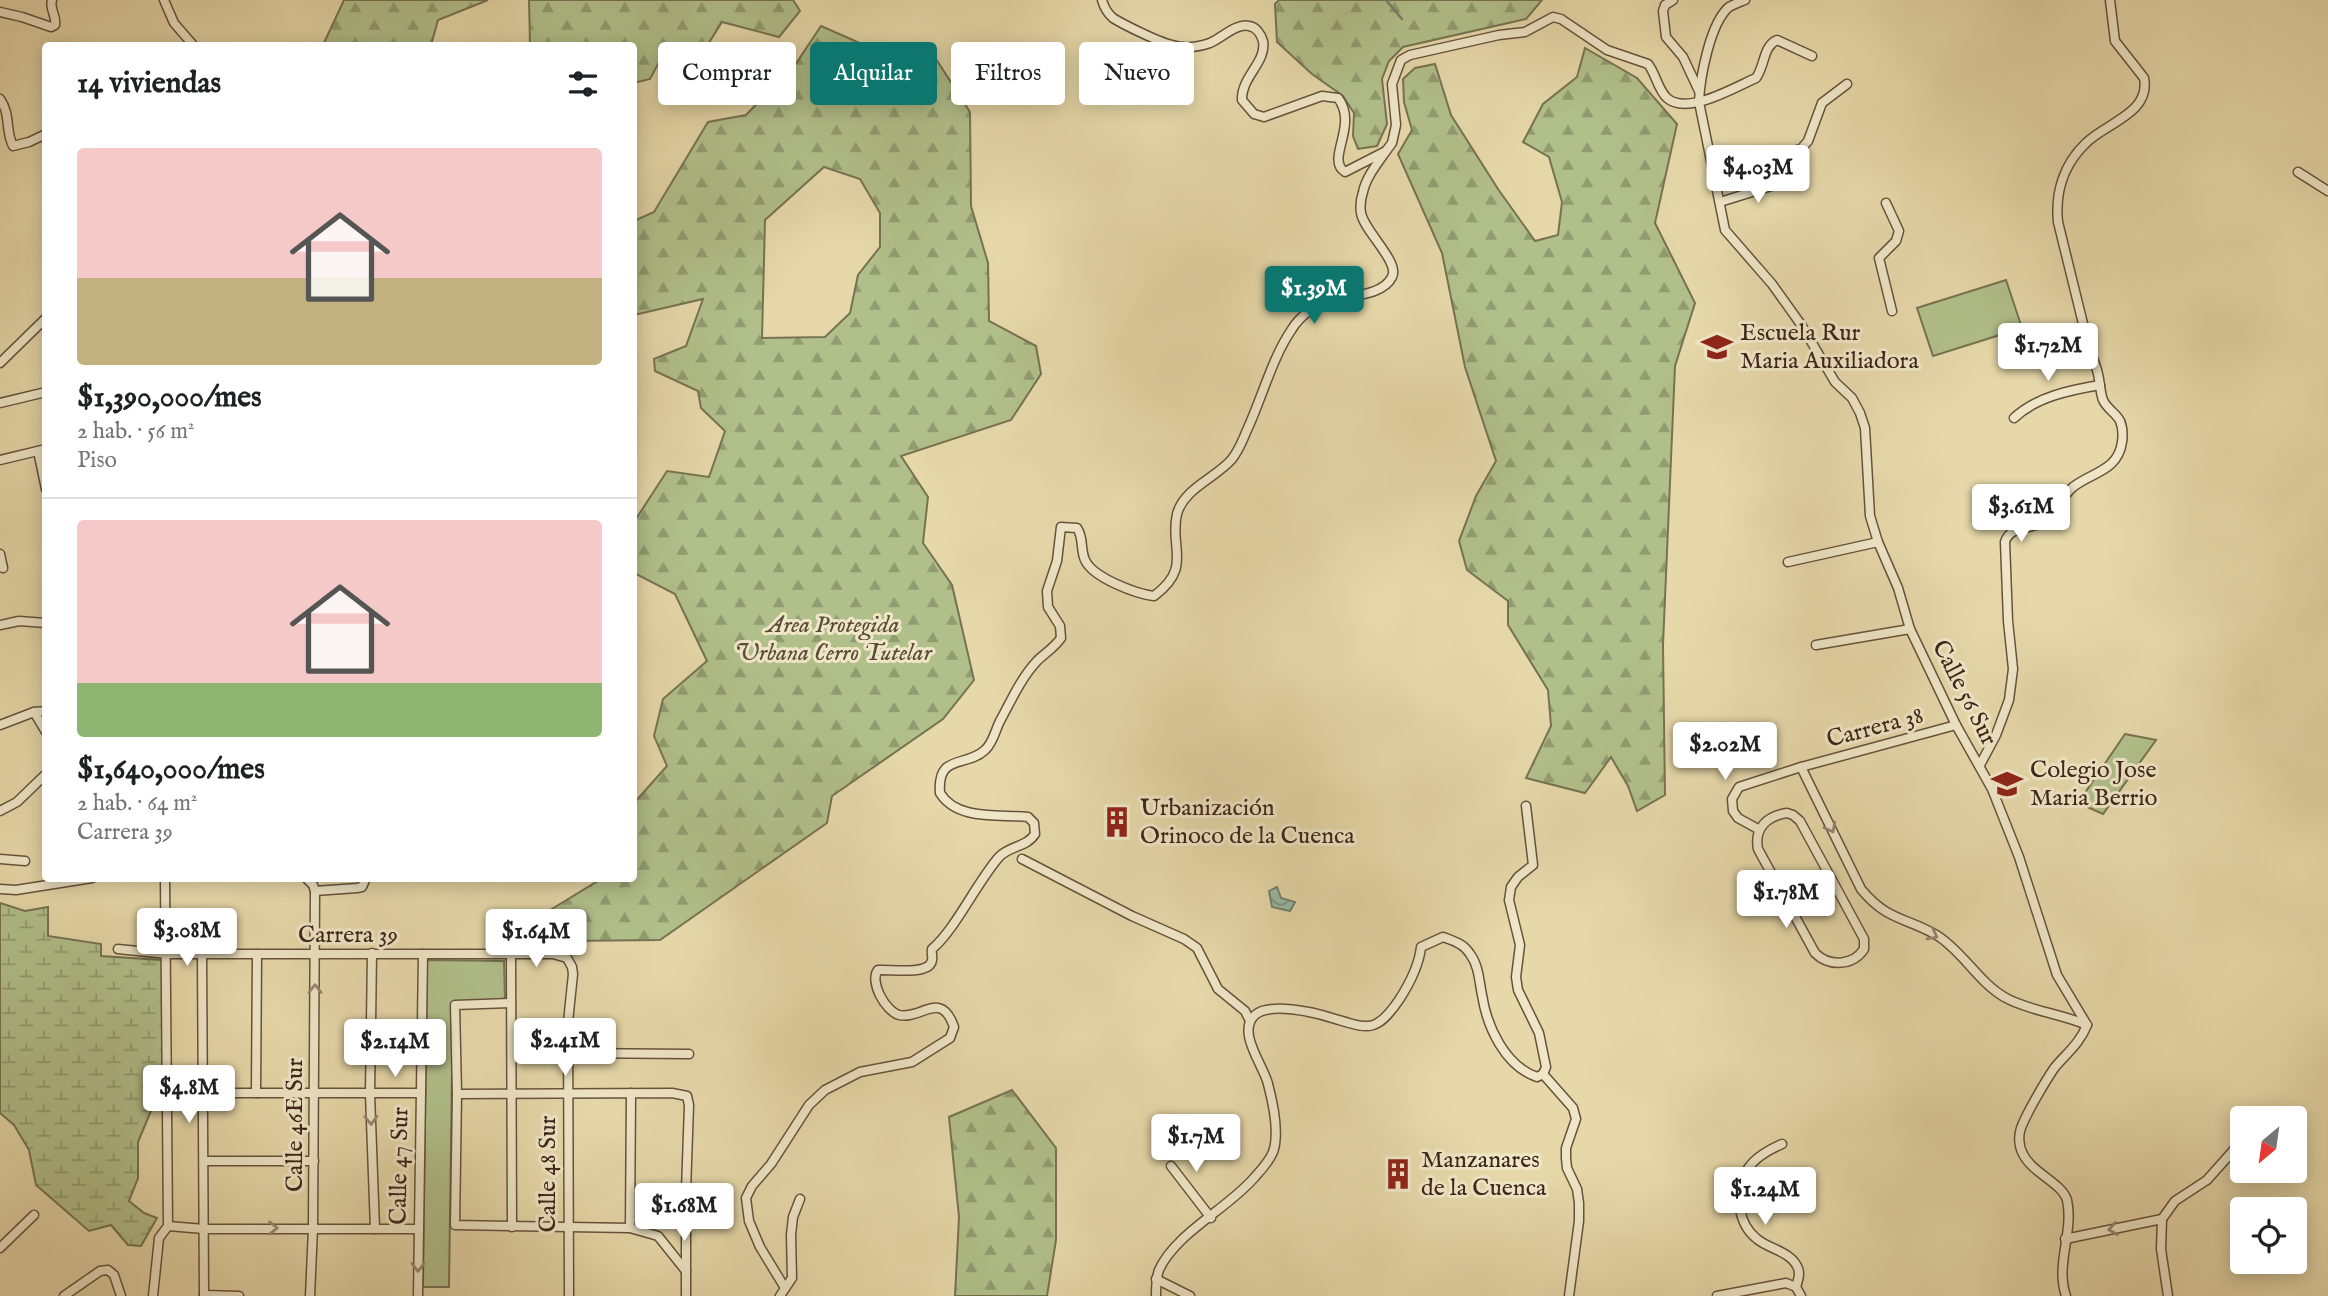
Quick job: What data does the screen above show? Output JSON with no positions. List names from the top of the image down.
{
  "streets": {
    "street": [
      "Calle 56 Sur",
      "Carrera 38",
      "Carrera 39",
      "Calle 46E Sur",
      "Calle 47 Sur",
      "Calle 48 Sur"
    ]
  },
  "crossings": [
    ["Calle 56 Sur", "Carrera 38"],
    ["Carrera 39", "Calle 46E Sur"],
    ["Carrera 39", "Calle 47 Sur"],
    ["Carrera 39", "Calle 48 Sur"]
  ],
  "parks": ["Area Protegida Urbana Cerro Tutelar"],
  "places": {
    "school or university": ["Escuela Rur Maria Auxiliadora", "Colegio Jose Maria Berrio"],
    "building": ["Urbanización Orinoco de la Cuenca", "Manzanares de la Cuenca"]
  },
  "north": "bottom left",
  "page": {
    "chip": [
      "Comprar",
      "Alquilar",
      "Filtros",
      "Nuevo"
    ],
    "heading": "14 viviendas",
    "list": [
      {
        "name": "$1,390,000/mes",
        "note": "2 hab. · 56 m² · Piso"
      },
      {
        "name": "$1,640,000/mes",
        "note": "2 hab. · 64 m² · Carrera 39"
      }
    ],
    "price": [
      "$4.03M",
      "$1.39M",
      "$1.72M",
      "$3.61M",
      "$2.02M",
      "$1.78M",
      "$3.08M",
      "$1.64M",
      "$2.41M",
      "$2.14M",
      "$4.8M",
      "$1.7M",
      "$1.24M",
      "$1.68M"
    ]
  }
}
